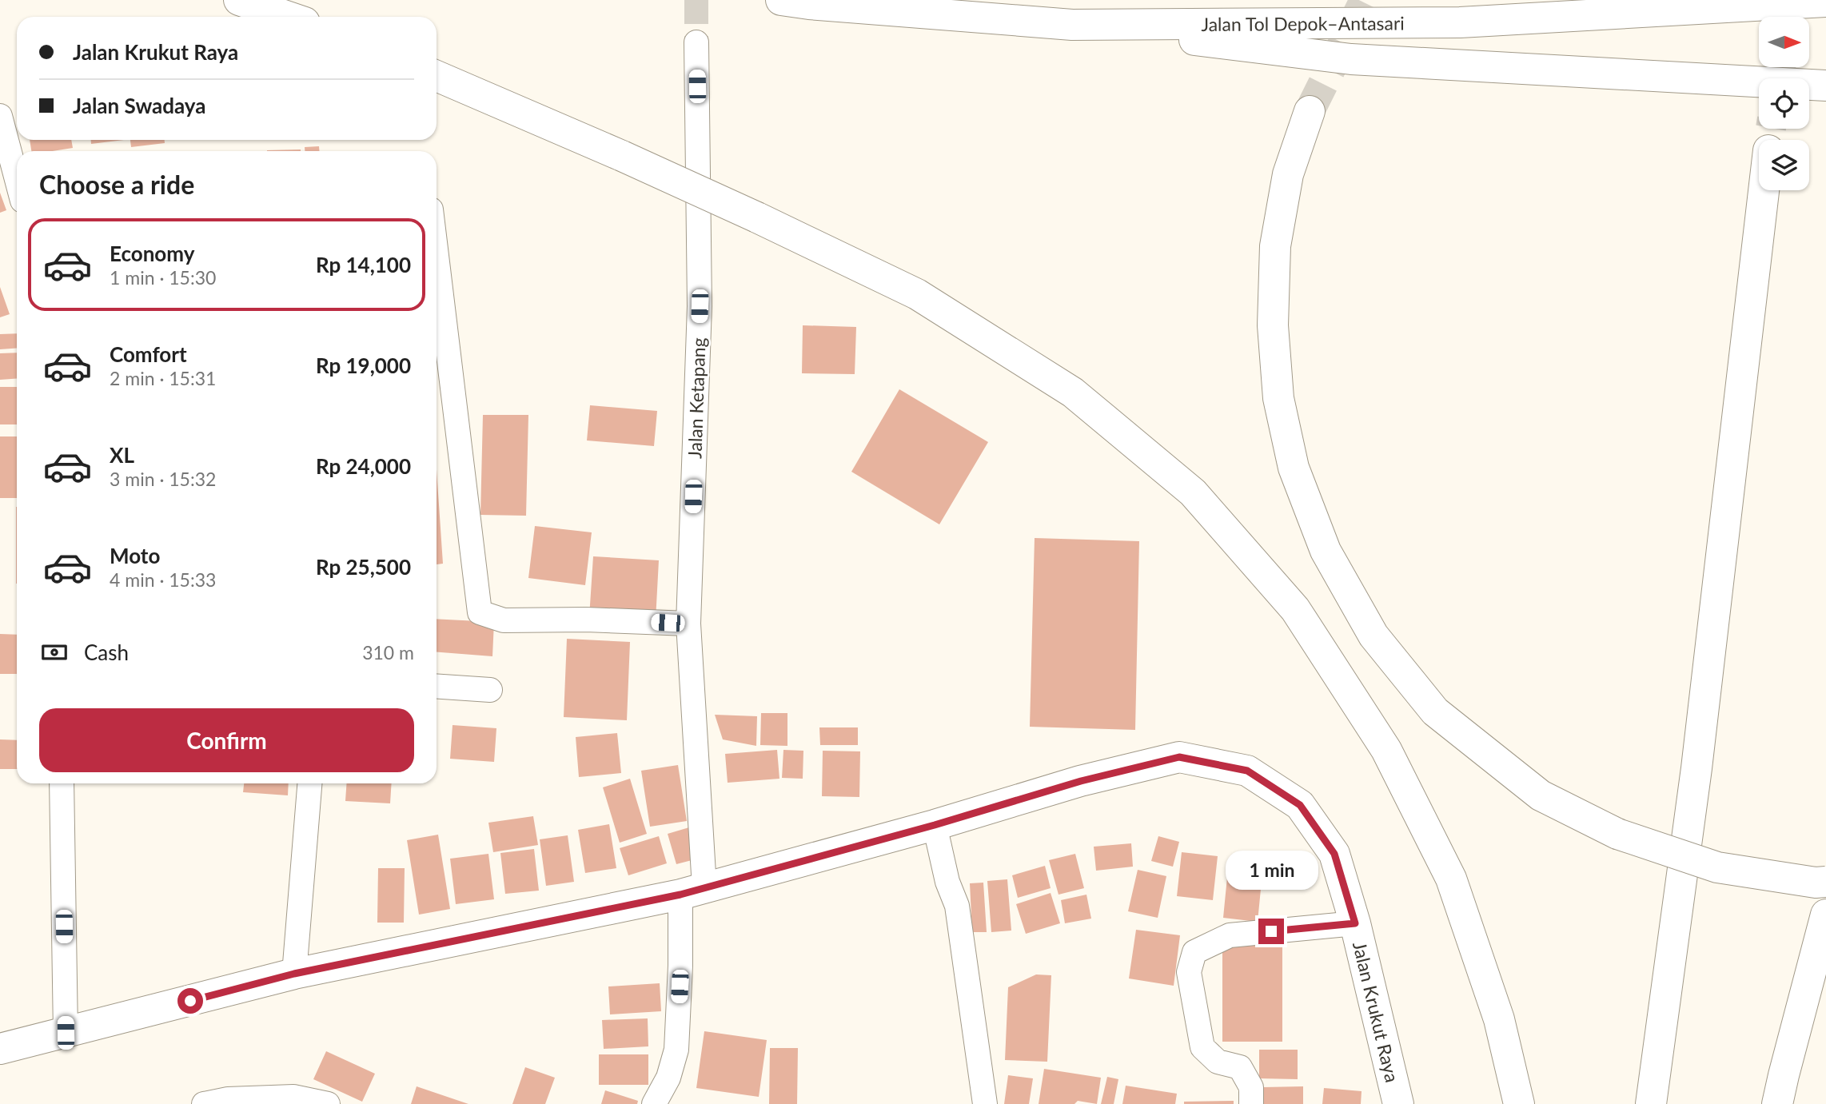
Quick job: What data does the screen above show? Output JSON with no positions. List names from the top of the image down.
{
  "streets": {
    "main road": ["Jalan Tol Depok–Antasari", "Jalan Krukut Raya"],
    "street": ["Jalan Ketapang"]
  },
  "crossings": [
    ["Jalan Ketapang", "Jalan Krukut Raya"]
  ],
  "north": "right",
  "page": {
    "banner": ["Jalan Krukut Raya", "Jalan Swadaya"],
    "heading": "Choose a ride",
    "list": [
      {
        "name": "Economy",
        "note": "1 min · 15:30",
        "value": "Rp 14,100"
      },
      {
        "name": "Comfort",
        "note": "2 min · 15:31",
        "value": "Rp 19,000"
      },
      {
        "name": "XL",
        "note": "3 min · 15:32",
        "value": "Rp 24,000"
      },
      {
        "name": "Moto",
        "note": "4 min · 15:33",
        "value": "Rp 25,500"
      }
    ],
    "pay": ["Cash", "310 m"],
    "buttons": "Confirm",
    "bubble": "1 min"
  }
}
